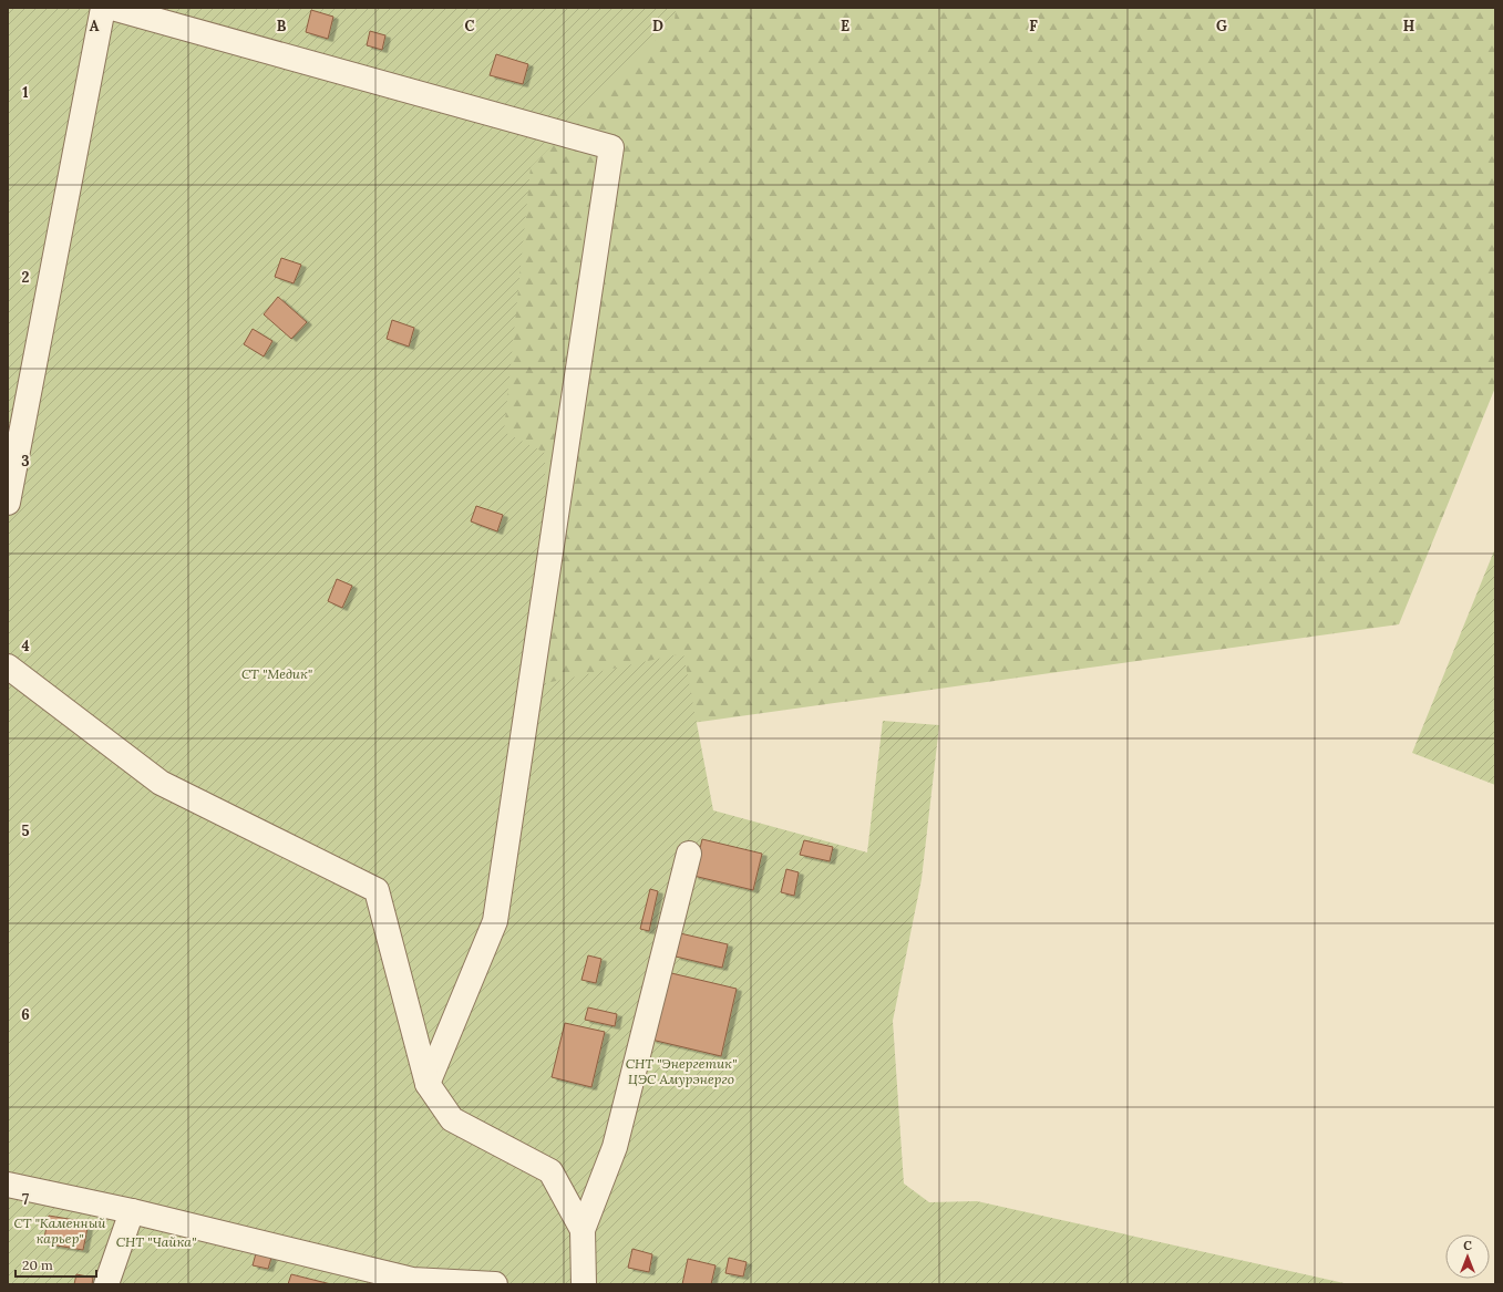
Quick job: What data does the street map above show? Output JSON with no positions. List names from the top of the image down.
{
  "parks": [
    "СТ \"Медик\"",
    "СНТ \"Энергетик\" ЦЭС Амурэнерго",
    "СТ \"Каменный карьер\"",
    "СНТ \"Чайка\""
  ],
  "scale_bar": "20 m",
  "north": "top",
  "grid": {
    "columns": [
      "A",
      "B",
      "C",
      "D",
      "E",
      "F",
      "G",
      "H"
    ],
    "rows": [
      "1",
      "2",
      "3",
      "4",
      "5",
      "6",
      "7"
    ]
  }
}
